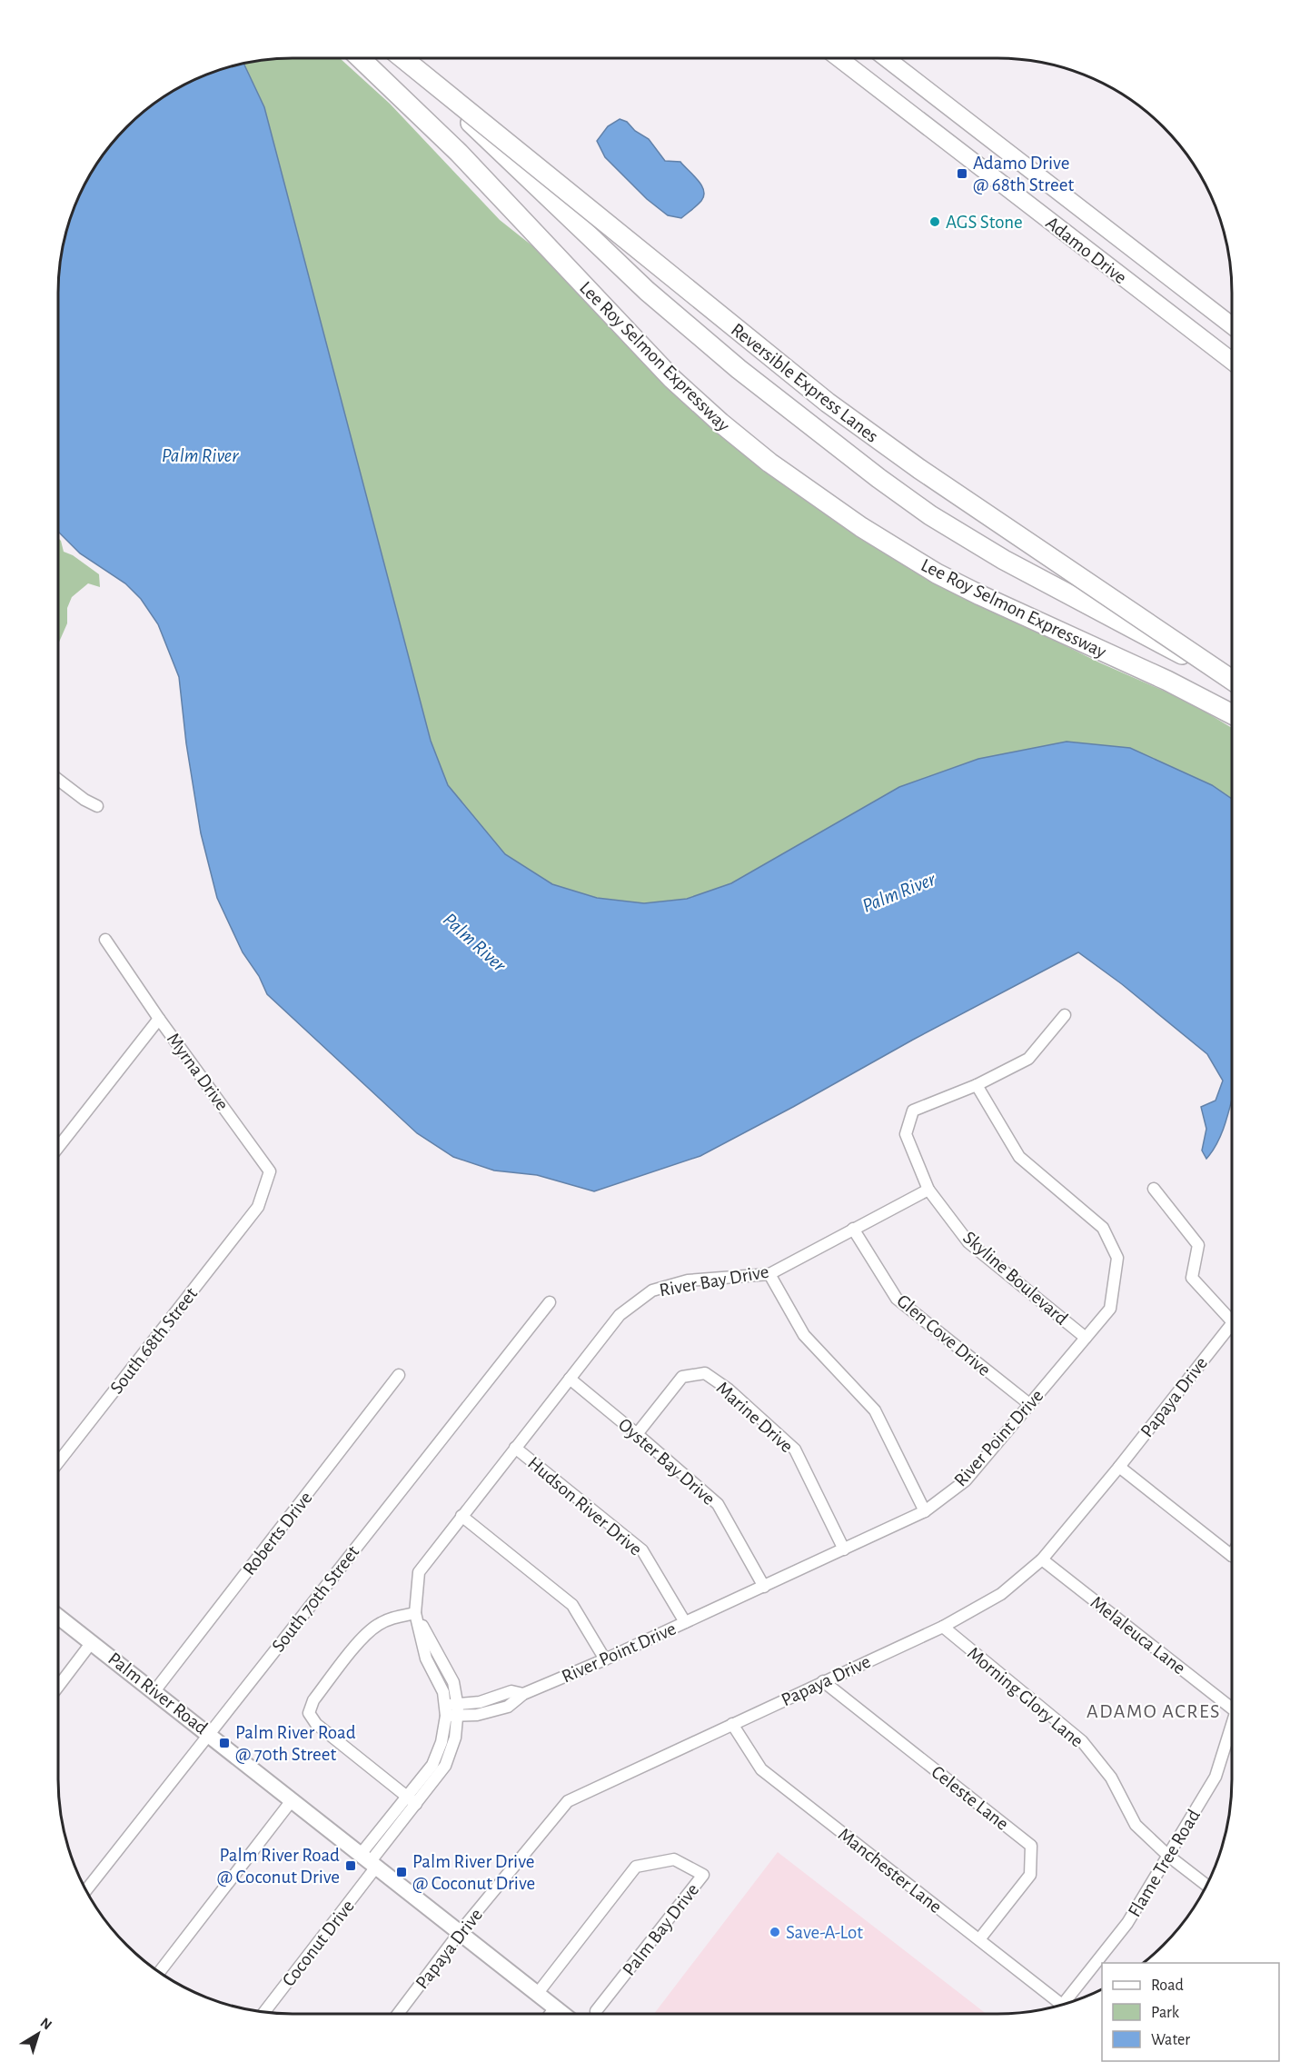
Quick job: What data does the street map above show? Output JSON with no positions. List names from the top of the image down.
{
  "streets": {
    "highway": ["Lee Roy Selmon Expressway", "Reversible Express Lanes"],
    "main road": ["Adamo Drive"],
    "street": [
      "Myrna Drive",
      "Skyline Boulevard",
      "River Bay Drive",
      "Glen Cove Drive",
      "South 68th Street",
      "Papaya Drive",
      "Marine Drive",
      "River Point Drive",
      "Oyster Bay Drive",
      "Hudson River Drive",
      "Roberts Drive",
      "South 70th Street",
      "Melaleuca Lane",
      "Palm River Road",
      "Morning Glory Lane",
      "Celeste Lane",
      "Flame Tree Road",
      "Manchester Lane",
      "Palm Bay Drive",
      "Coconut Drive"
    ]
  },
  "crossings": [
    ["Myrna Drive", "South 68th Street"],
    ["Skyline Boulevard", "River Bay Drive"],
    ["Skyline Boulevard", "River Point Drive"],
    ["River Bay Drive", "Glen Cove Drive"],
    ["River Bay Drive", "River Point Drive"],
    ["River Bay Drive", "Oyster Bay Drive"],
    ["River Bay Drive", "Hudson River Drive"],
    ["River Bay Drive", "Palm River Road"],
    ["River Bay Drive", "Coconut Drive"],
    ["Glen Cove Drive", "River Point Drive"],
    ["Papaya Drive", "Melaleuca Lane"],
    ["Papaya Drive", "Palm River Road"],
    ["Papaya Drive", "Morning Glory Lane"],
    ["Papaya Drive", "Celeste Lane"],
    ["Papaya Drive", "Manchester Lane"],
    ["Marine Drive", "River Point Drive"],
    ["Marine Drive", "Oyster Bay Drive"],
    ["River Point Drive", "Oyster Bay Drive"],
    ["River Point Drive", "Hudson River Drive"],
    ["Roberts Drive", "Palm River Road"],
    ["South 70th Street", "Palm River Road"],
    ["Palm River Road", "Palm Bay Drive"],
    ["Palm River Road", "Coconut Drive"],
    ["Morning Glory Lane", "Flame Tree Road"],
    ["Celeste Lane", "Manchester Lane"]
  ],
  "districts": ["ADAMO ACRES"],
  "water": ["Palm River"],
  "places": {
    "transit": [
      "Adamo Drive @ 68th Street",
      "Palm River Road @ 70th Street",
      "Palm River Road @ Coconut Drive",
      "Palm River Drive @ Coconut Drive"
    ],
    "other": ["AGS Stone", "Save-A-Lot"]
  },
  "legend": ["Road", "Park", "Water"],
  "north": "top right"
}
